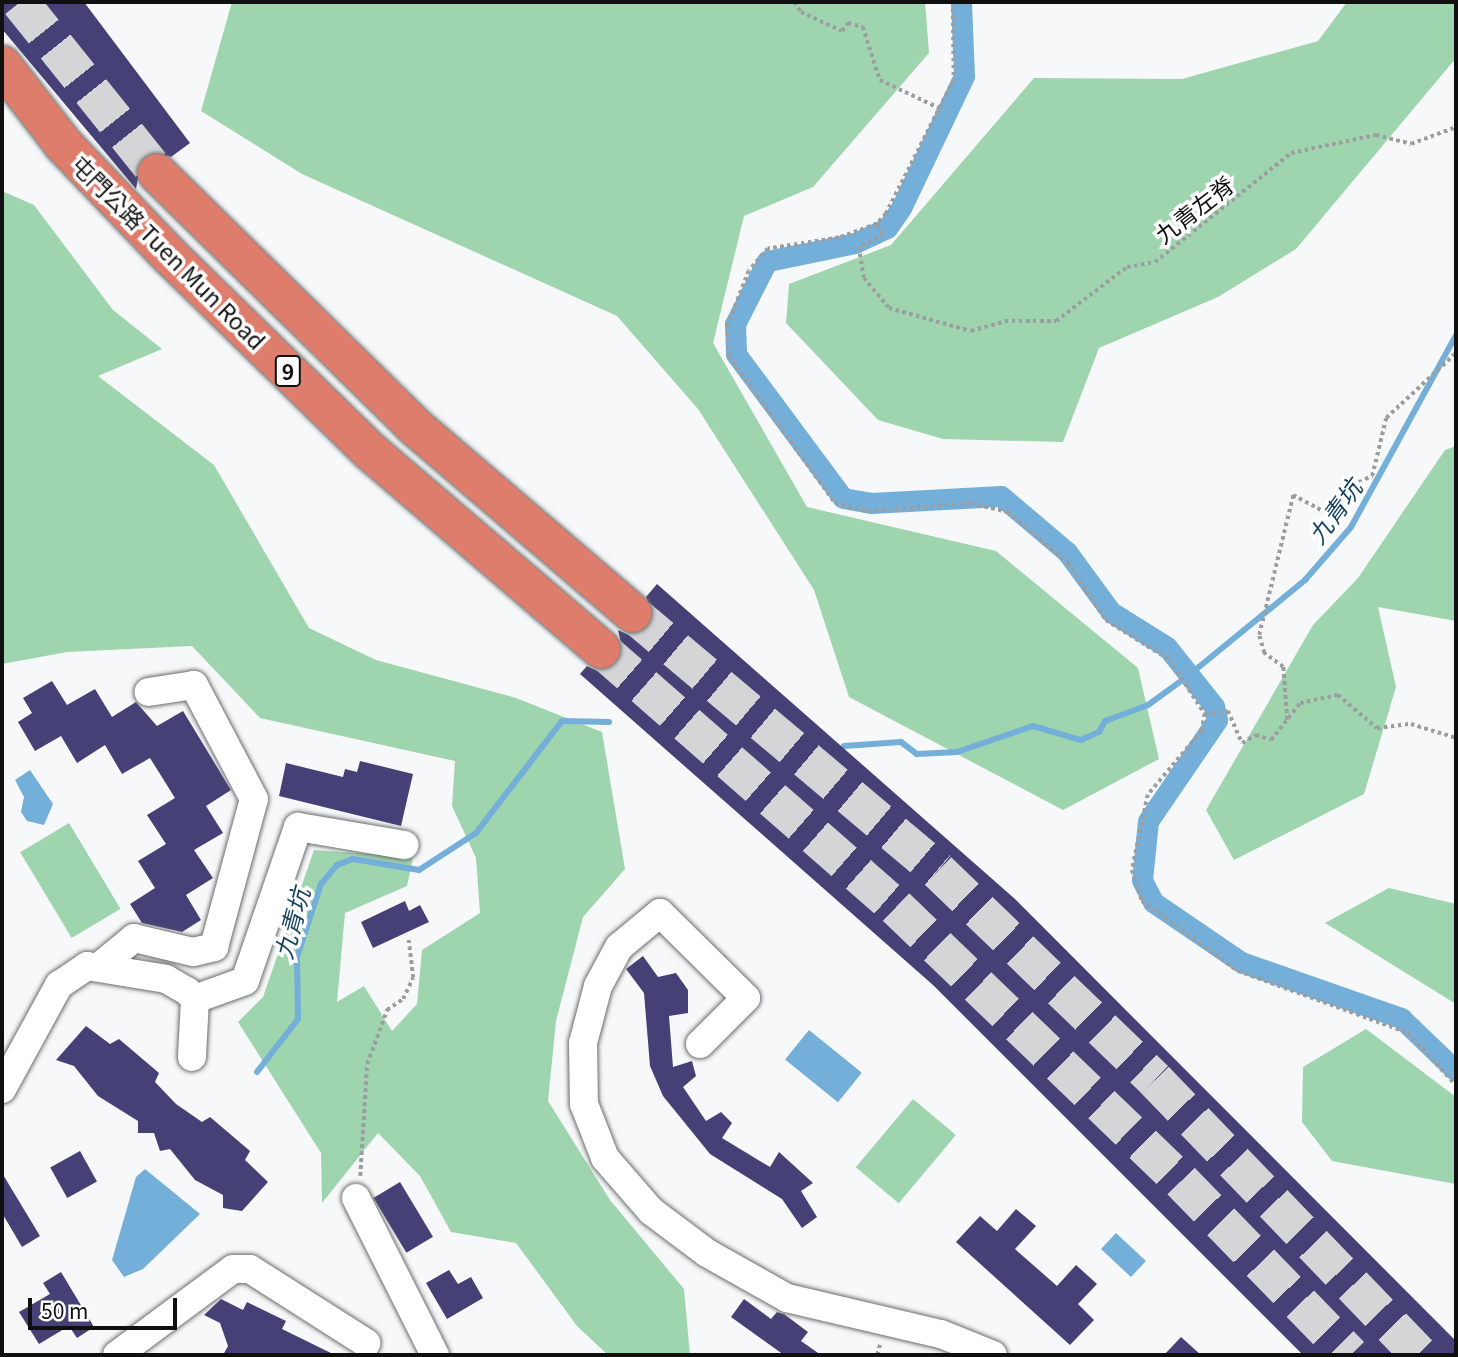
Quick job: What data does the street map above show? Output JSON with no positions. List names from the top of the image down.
{
  "streets": {
    "highway": ["屯門公路 Tuen Mun Road", "9"],
    "path": ["九青左脊"]
  },
  "water": ["九青坑"],
  "scale_bar": "50 m"
}
